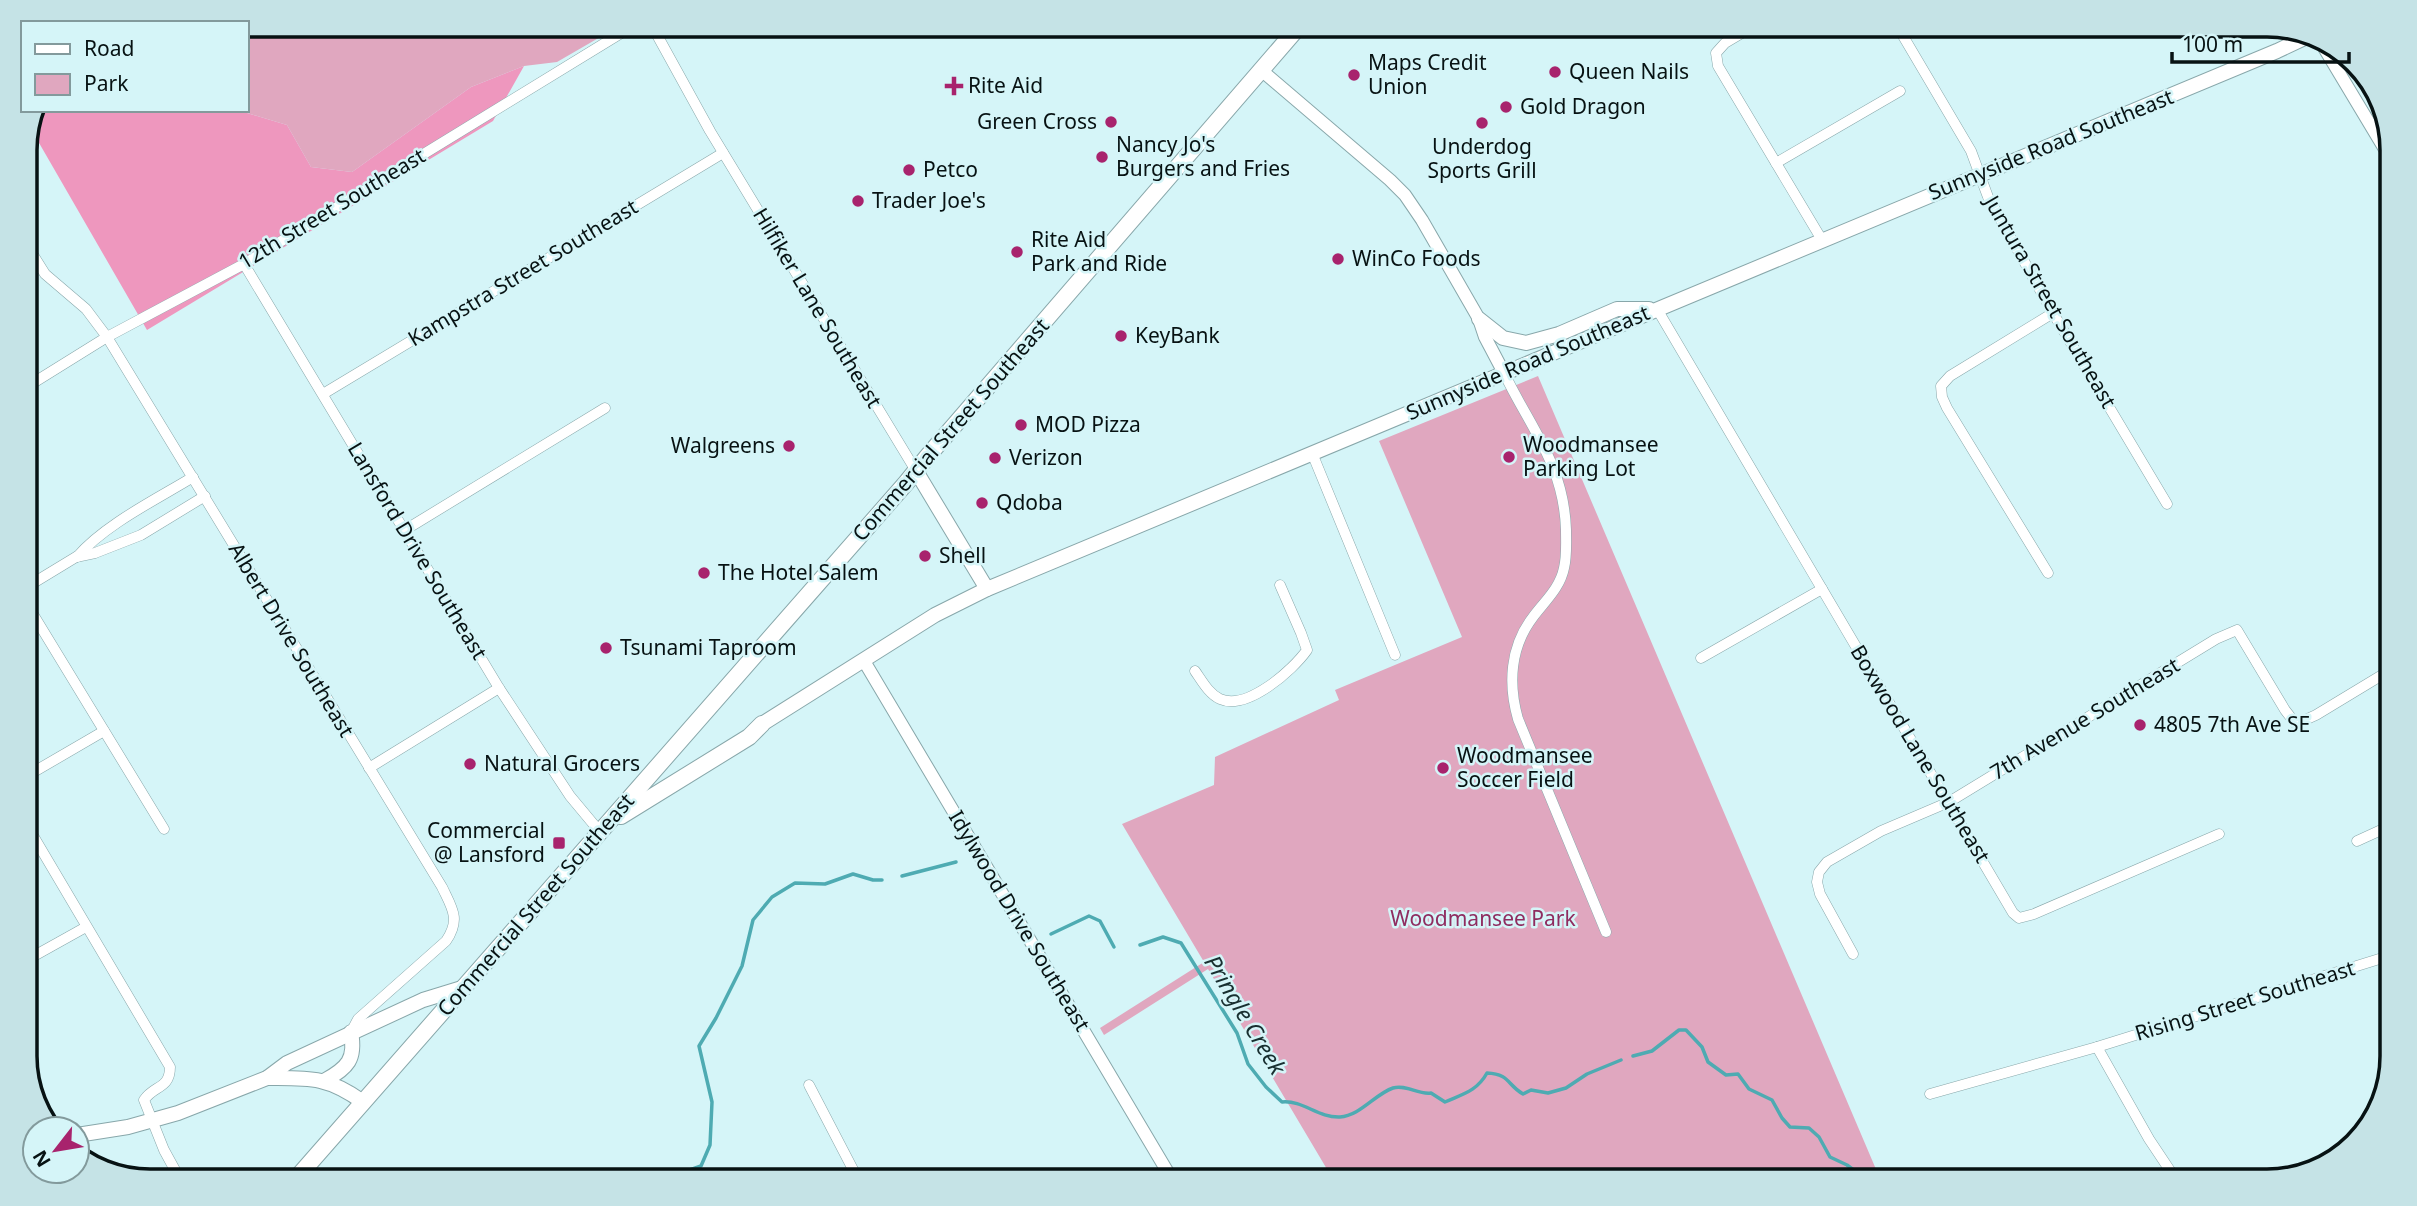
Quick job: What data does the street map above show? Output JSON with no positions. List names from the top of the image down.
{
  "streets": {
    "main road": ["Sunnyside Road Southeast", "Hilfiker Lane Southeast", "Commercial Street Southeast"],
    "street": [
      "12th Street Southeast",
      "Kampstra Street Southeast",
      "Juntura Street Southeast",
      "Lansford Drive Southeast",
      "Albert Drive Southeast",
      "7th Avenue Southeast",
      "Boxwood Lane Southeast",
      "Idylwood Drive Southeast",
      "Rising Street Southeast"
    ]
  },
  "crossings": [
    ["Sunnyside Road Southeast", "Juntura Street Southeast"],
    ["Sunnyside Road Southeast", "Hilfiker Lane Southeast"],
    ["Sunnyside Road Southeast", "Boxwood Lane Southeast"],
    ["Sunnyside Road Southeast", "Idylwood Drive Southeast"],
    ["12th Street Southeast", "Lansford Drive Southeast"],
    ["12th Street Southeast", "Albert Drive Southeast"],
    ["Kampstra Street Southeast", "Hilfiker Lane Southeast"],
    ["Kampstra Street Southeast", "Lansford Drive Southeast"],
    ["Hilfiker Lane Southeast", "Commercial Street Southeast"],
    ["Commercial Street Southeast", "Lansford Drive Southeast"],
    ["7th Avenue Southeast", "Boxwood Lane Southeast"]
  ],
  "water": ["Pringle Creek"],
  "parks": ["Woodmansee Park"],
  "places": {
    "other": [
      "Queen Nails",
      "Maps Credit Union",
      "Gold Dragon",
      "Green Cross",
      "Underdog Sports Grill",
      "Nancy Jo's Burgers and Fries",
      "Petco",
      "Trader Joe's",
      "Rite Aid Park and Ride",
      "WinCo Foods",
      "KeyBank",
      "MOD Pizza",
      "Walgreens",
      "Woodmansee Parking Lot",
      "Verizon",
      "Qdoba",
      "Shell",
      "The Hotel Salem",
      "Tsunami Taproom",
      "4805 7th Ave SE",
      "Natural Grocers",
      "Woodmansee Soccer Field"
    ],
    "health": ["Rite Aid"],
    "transit": ["Commercial @ Lansford"]
  },
  "legend": ["Road", "Park"],
  "scale_bar": "100 m",
  "north": "bottom left"
}
